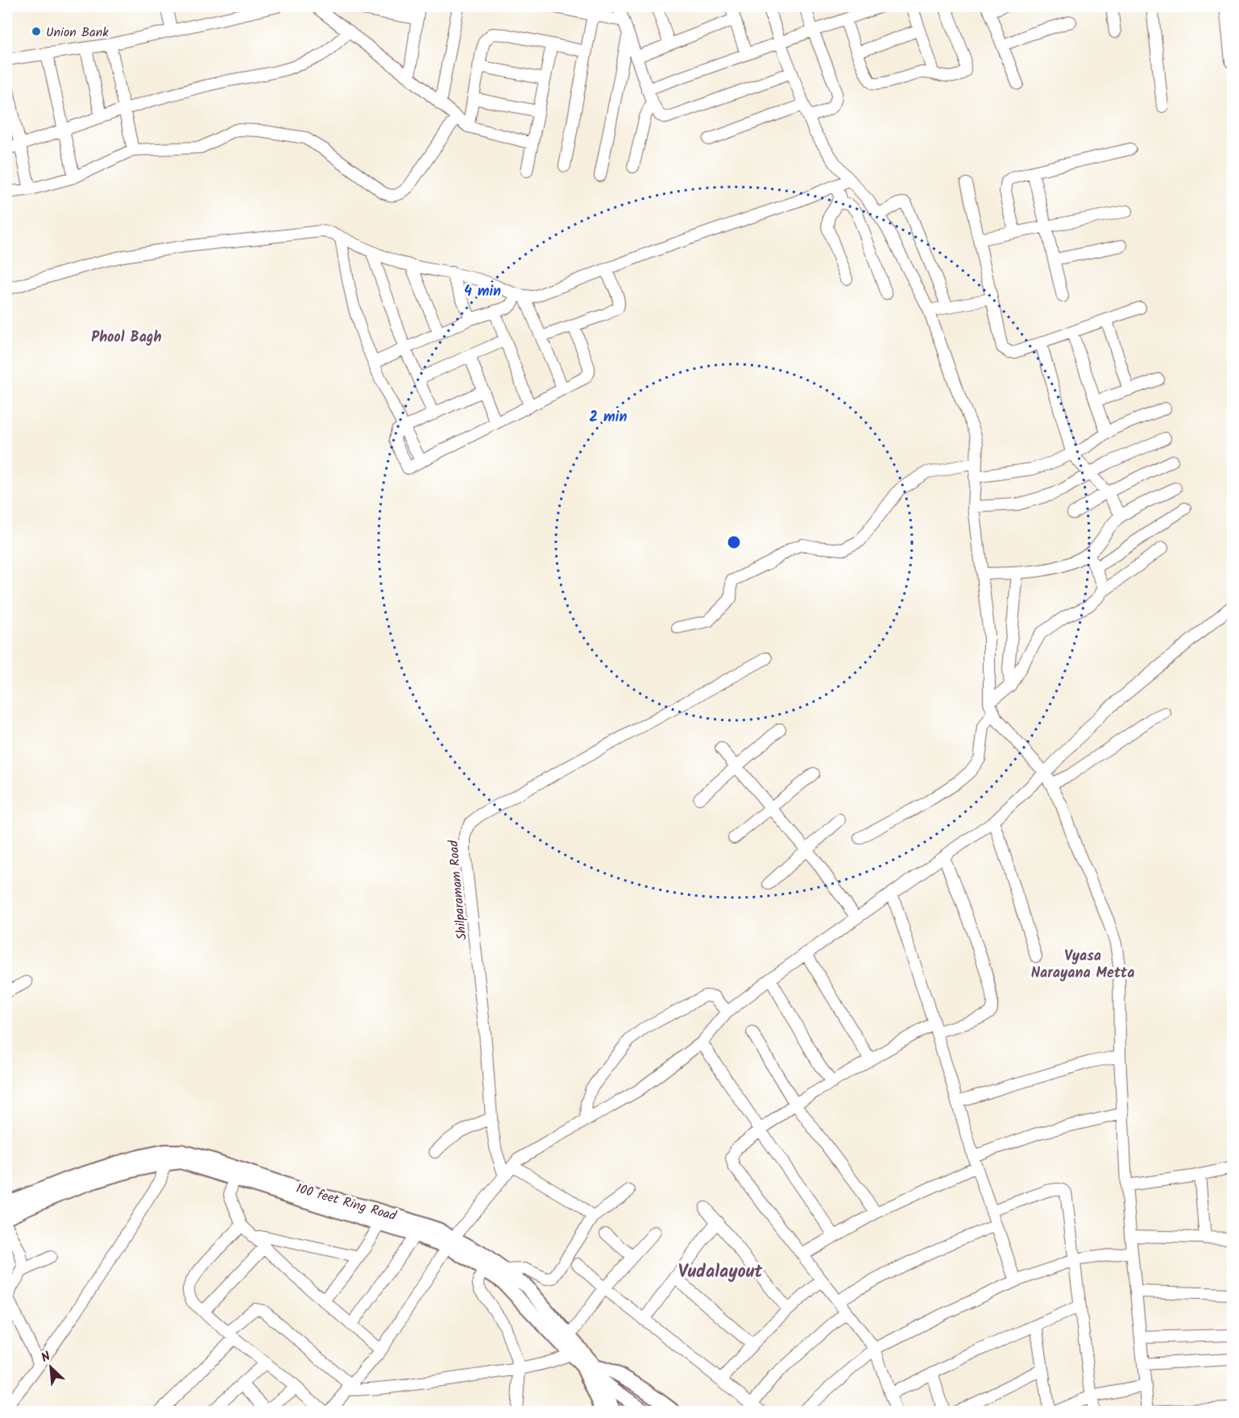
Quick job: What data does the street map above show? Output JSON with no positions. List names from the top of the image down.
{
  "streets": {
    "main road": ["100 feet Ring Road"],
    "street": ["Shilparamam Road"]
  },
  "districts": ["Phool Bagh", "Vyasa Narayana Metta", "Vudalayout"],
  "places": ["Union Bank"],
  "north": "top left",
  "rings": ["4 min", "2 min"]
}
